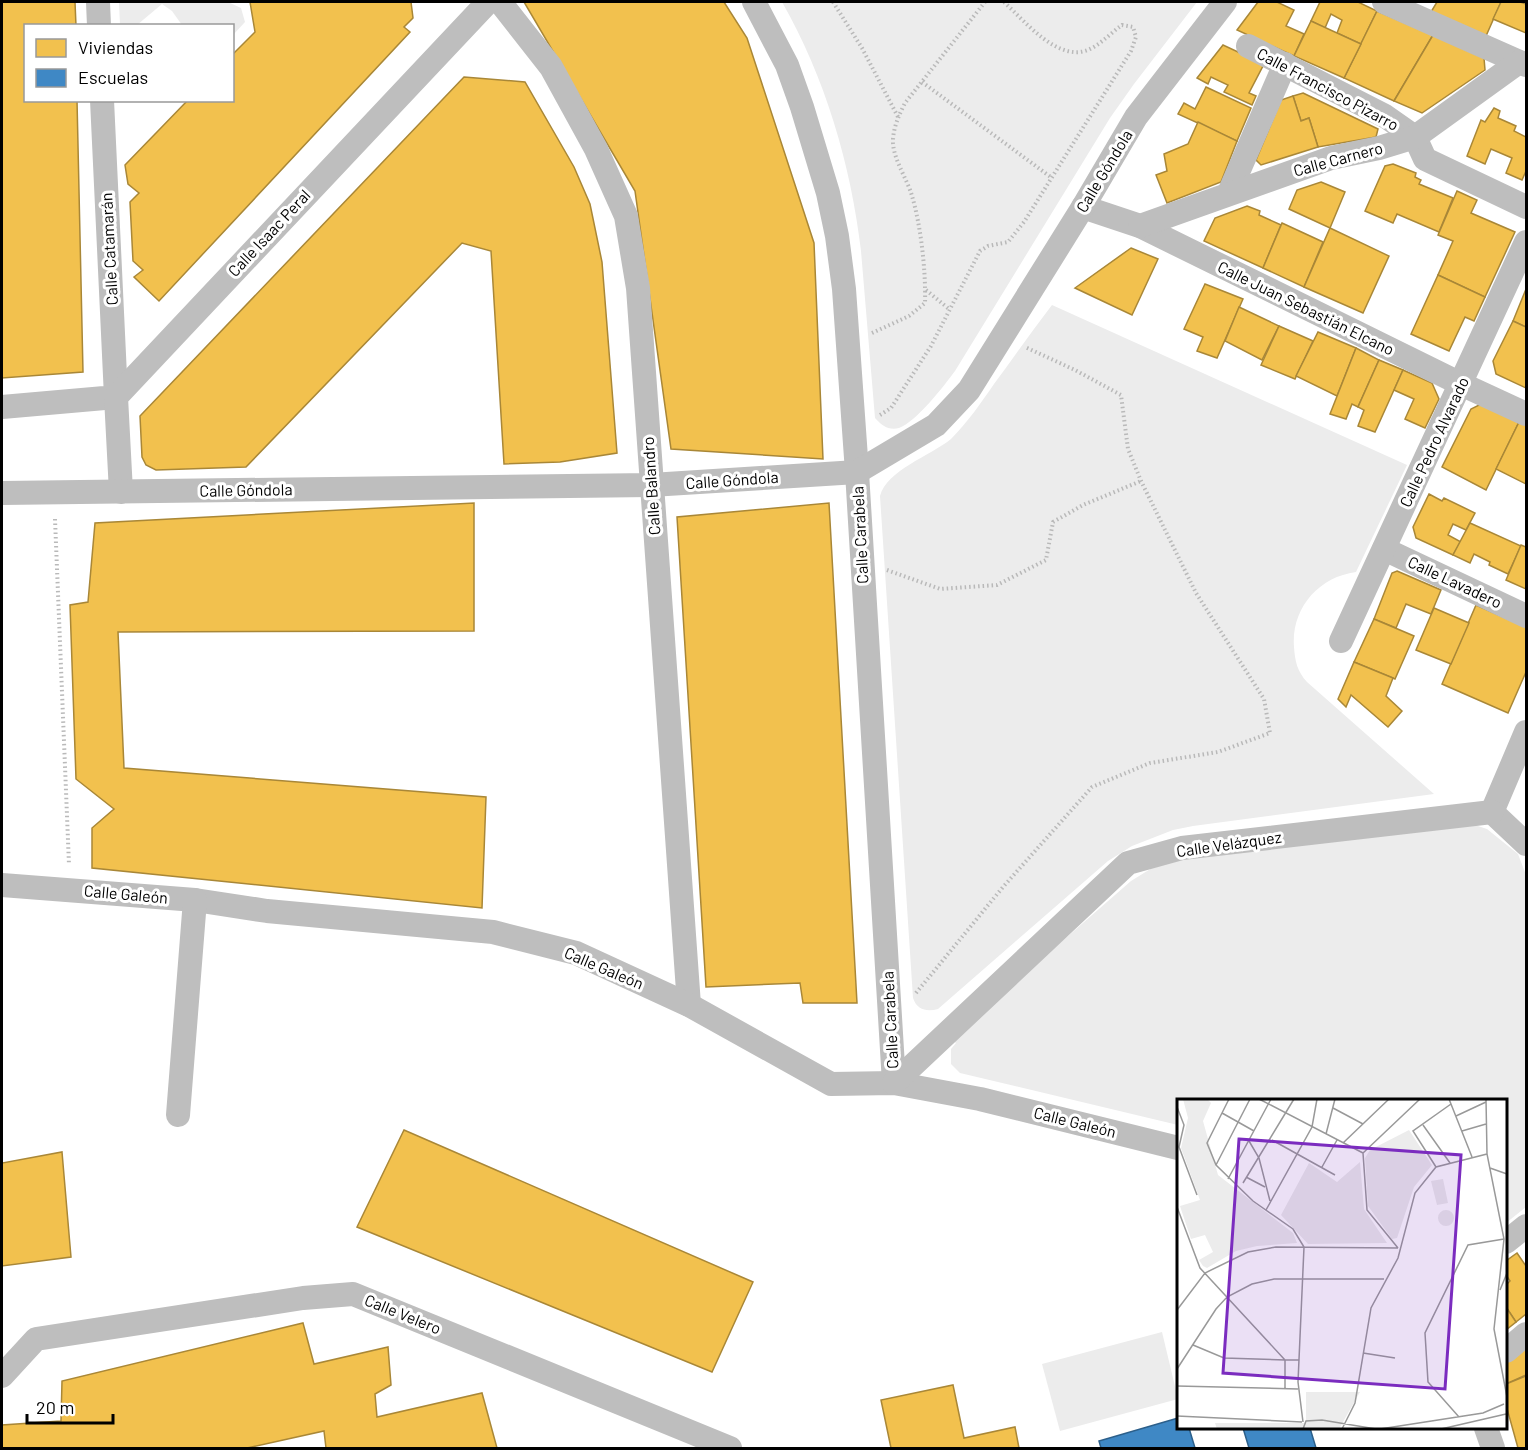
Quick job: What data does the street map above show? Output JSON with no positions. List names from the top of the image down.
{
  "streets": {
    "street": [
      "Calle Francisco Pizarro",
      "Calle Carnero",
      "Calle Góndola",
      "Calle Isaac Peral",
      "Calle Catamarán",
      "Calle Juan Sebastián Elcano",
      "Calle Pedro Alvarado",
      "Calle Balandro",
      "Calle Carabela",
      "Calle Lavadero",
      "Calle Velázquez",
      "Calle Galeón",
      "Calle Velero"
    ]
  },
  "crossings": [
    ["Calle Francisco Pizarro", "Calle Carnero"],
    ["Calle Carnero", "Calle Juan Sebastián Elcano"],
    ["Calle Góndola", "Calle Juan Sebastián Elcano"],
    ["Calle Góndola", "Calle Balandro"],
    ["Calle Góndola", "Calle Carabela"],
    ["Calle Isaac Peral", "Calle Catamarán"],
    ["Calle Juan Sebastián Elcano", "Calle Pedro Alvarado"],
    ["Calle Pedro Alvarado", "Calle Lavadero"],
    ["Calle Balandro", "Calle Galeón"],
    ["Calle Carabela", "Calle Velázquez"],
    ["Calle Carabela", "Calle Galeón"],
    ["Calle Velázquez", "Calle Galeón"]
  ],
  "legend": ["Viviendas", "Escuelas"],
  "scale_bar": "20 m"
}
